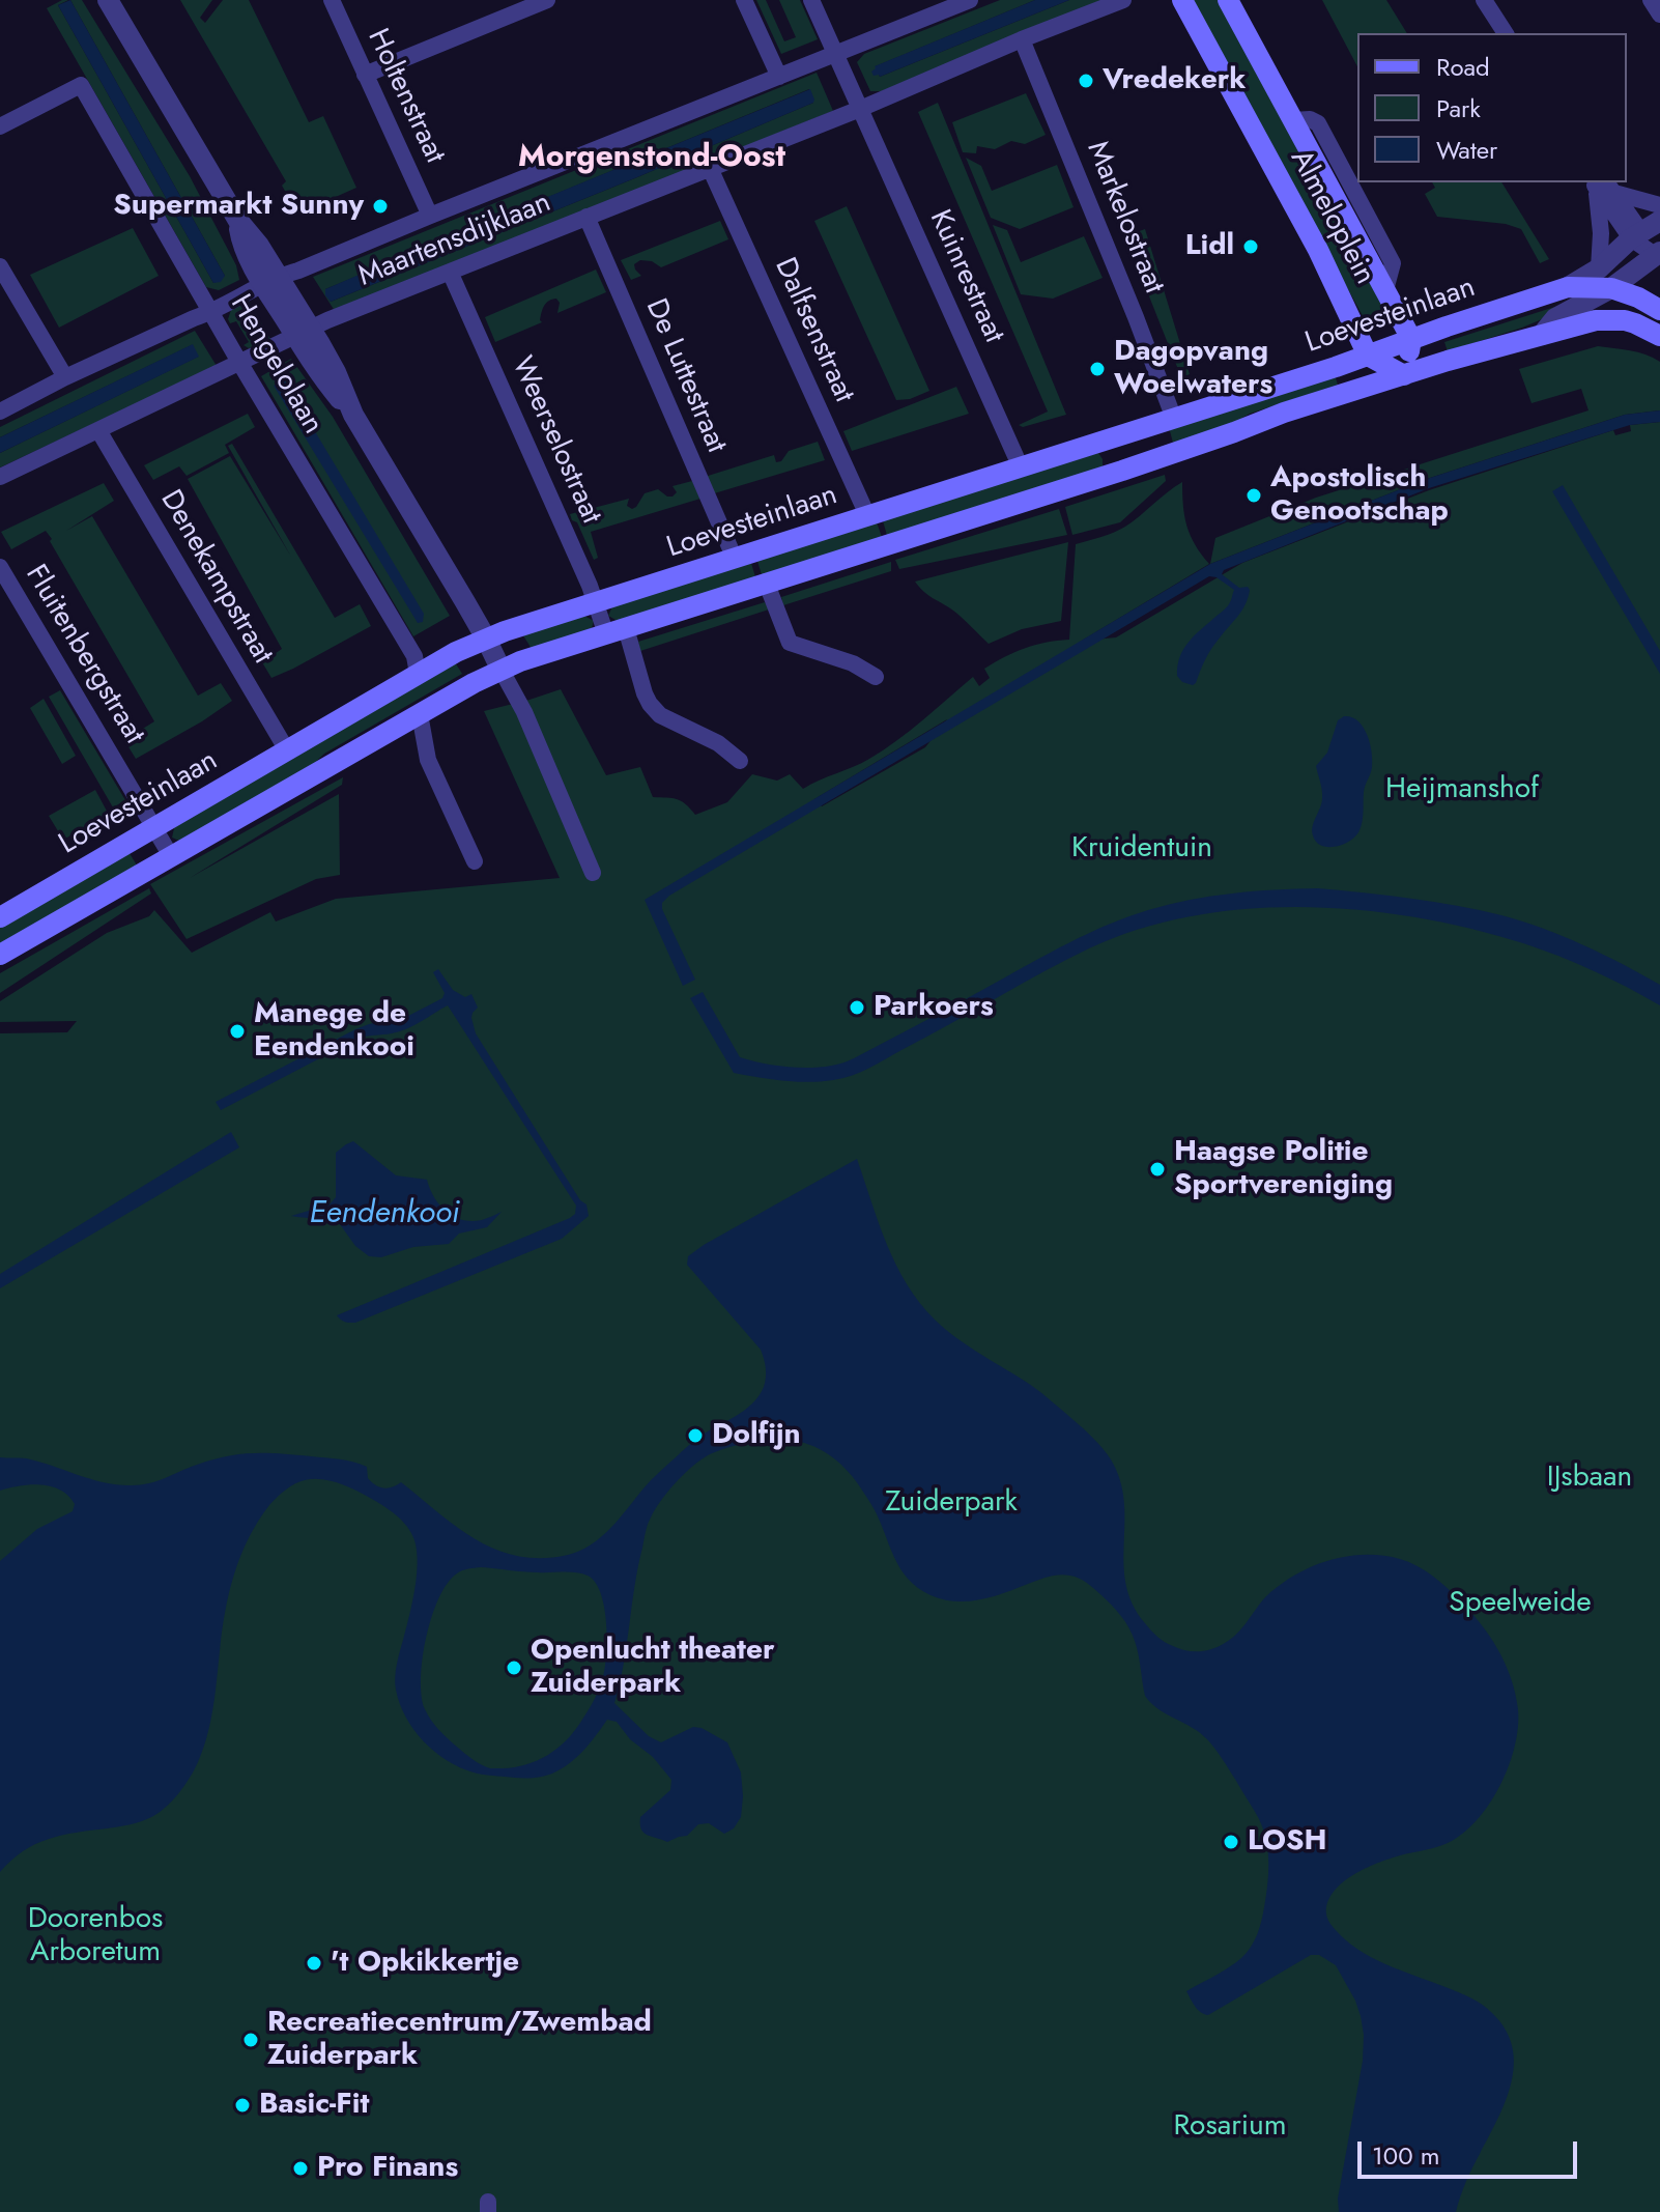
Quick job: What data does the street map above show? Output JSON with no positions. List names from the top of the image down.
{
  "streets": {
    "main road": ["Almeloplein", "Loevesteinlaan"],
    "street": [
      "Holtenstraat",
      "Markelostraat",
      "Maartensdijklaan",
      "Kuinrestraat",
      "Dalfsenstraat",
      "Hengelolaan",
      "De Luttestraat",
      "Weerselostraat",
      "Denekampstraat",
      "Fluitenbergstraat"
    ]
  },
  "crossings": [
    ["Holtenstraat", "Maartensdijklaan"],
    ["Markelostraat", "Maartensdijklaan"],
    ["Markelostraat", "Loevesteinlaan"],
    ["Almeloplein", "Loevesteinlaan"],
    ["Maartensdijklaan", "Kuinrestraat"],
    ["Maartensdijklaan", "Dalfsenstraat"],
    ["Maartensdijklaan", "Hengelolaan"],
    ["Maartensdijklaan", "De Luttestraat"],
    ["Maartensdijklaan", "Weerselostraat"],
    ["Maartensdijklaan", "Denekampstraat"],
    ["Kuinrestraat", "Loevesteinlaan"],
    ["Loevesteinlaan", "Dalfsenstraat"],
    ["Loevesteinlaan", "Hengelolaan"],
    ["Loevesteinlaan", "De Luttestraat"],
    ["Loevesteinlaan", "Weerselostraat"],
    ["Loevesteinlaan", "Denekampstraat"],
    ["Loevesteinlaan", "Fluitenbergstraat"]
  ],
  "districts": ["Morgenstond-Oost"],
  "water": ["Eendenkooi"],
  "parks": [
    "Heijmanshof",
    "Kruidentuin",
    "IJsbaan",
    "Zuiderpark",
    "Speelweide",
    "Doorenbos Arboretum",
    "Rosarium"
  ],
  "places": [
    "Vredekerk",
    "Supermarkt Sunny",
    "Lidl",
    "Dagopvang Woelwaters",
    "Apostolisch Genootschap",
    "Parkoers",
    "Manege de Eendenkooi",
    "Haagse Politie Sportvereniging",
    "Dolfijn",
    "Openlucht theater Zuiderpark",
    "LOSH",
    "'t Opkikkertje",
    "Recreatiecentrum/Zwembad Zuiderpark",
    "Basic-Fit",
    "Pro Finans"
  ],
  "legend": ["Road", "Park", "Water"],
  "scale_bar": "100 m"
}
